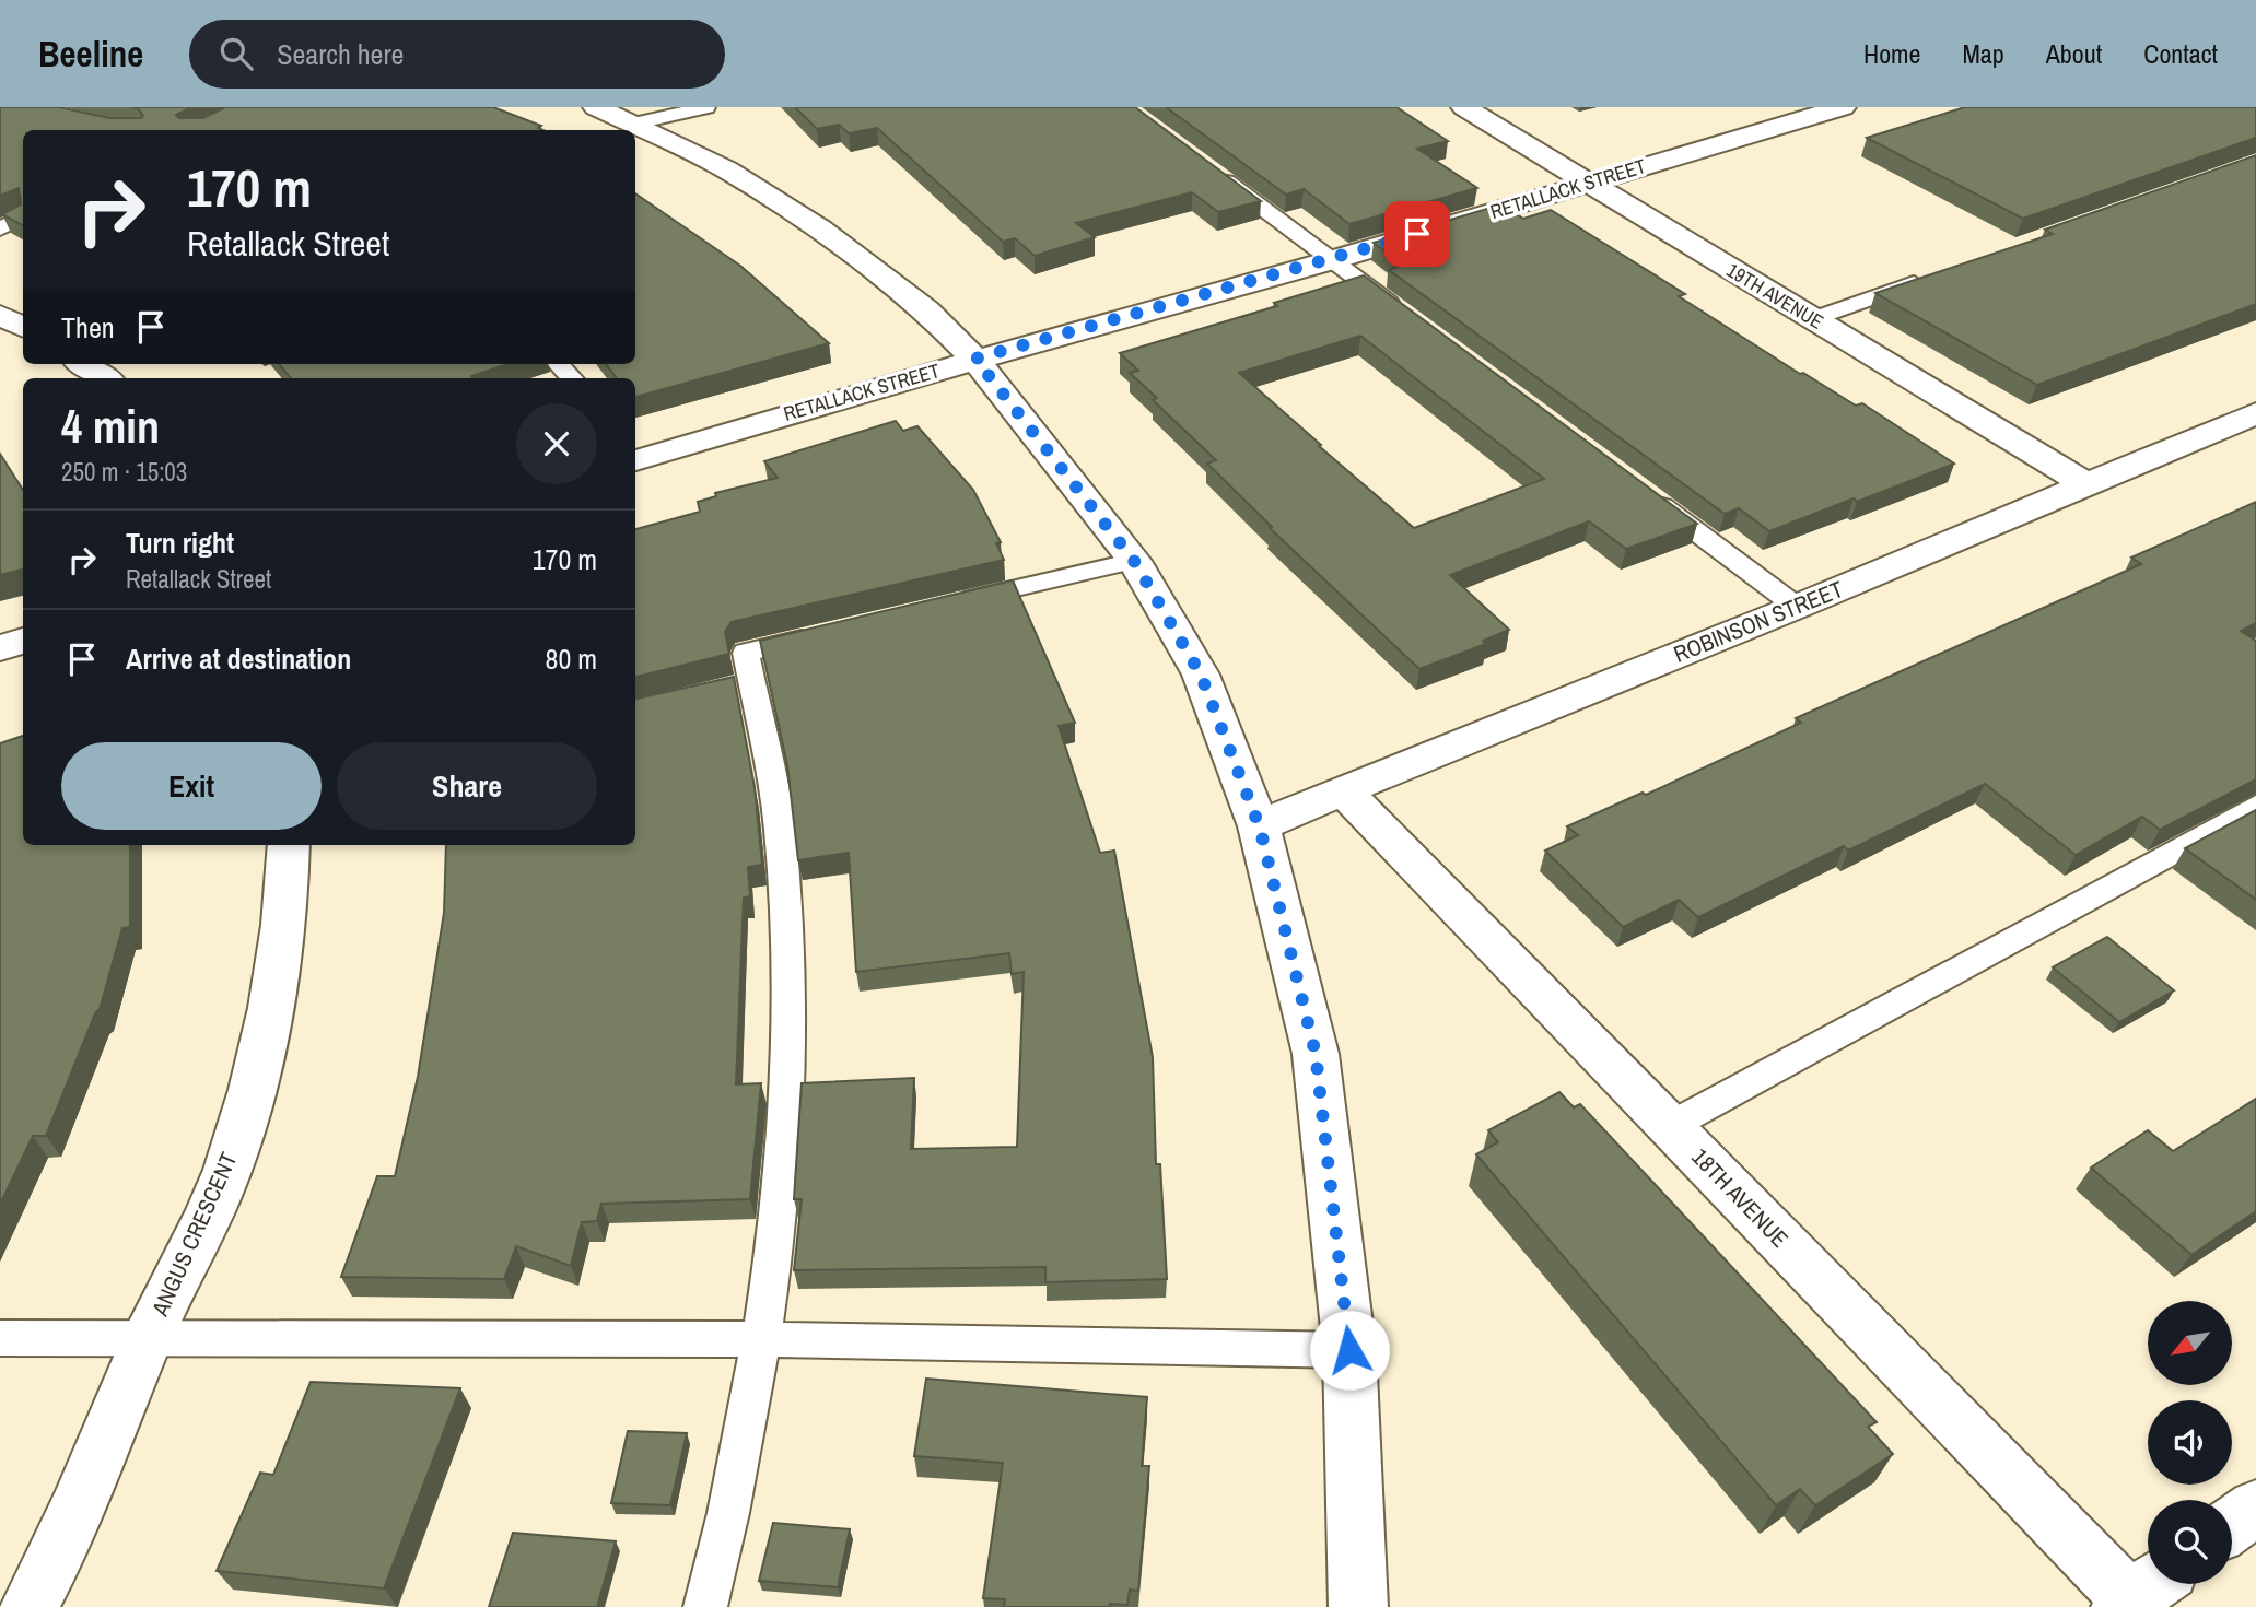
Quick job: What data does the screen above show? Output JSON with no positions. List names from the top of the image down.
{
  "streets": {
    "street": [
      "RETALLACK STREET",
      "19TH AVENUE",
      "ROBINSON STREET",
      "18TH AVENUE",
      "ANGUS CRESCENT"
    ]
  },
  "crossings": [
    ["RETALLACK STREET", "19TH AVENUE"],
    ["19TH AVENUE", "ROBINSON STREET"],
    ["ROBINSON STREET", "18TH AVENUE"]
  ],
  "north": "bottom left",
  "page": {
    "header": "Beeline",
    "search": "Search here",
    "nav": [
      "Home",
      "Map",
      "About",
      "Contact"
    ],
    "turn": ["170 m", "Retallack Street"],
    "then": "Then",
    "heading": ["4 min", "250 m · 15:03"],
    "list": [
      {
        "name": "Turn right",
        "note": "Retallack Street",
        "value": "170 m"
      },
      {
        "name": "Arrive at destination",
        "value": "80 m"
      }
    ],
    "buttons": ["Exit", "Share"]
  }
}
